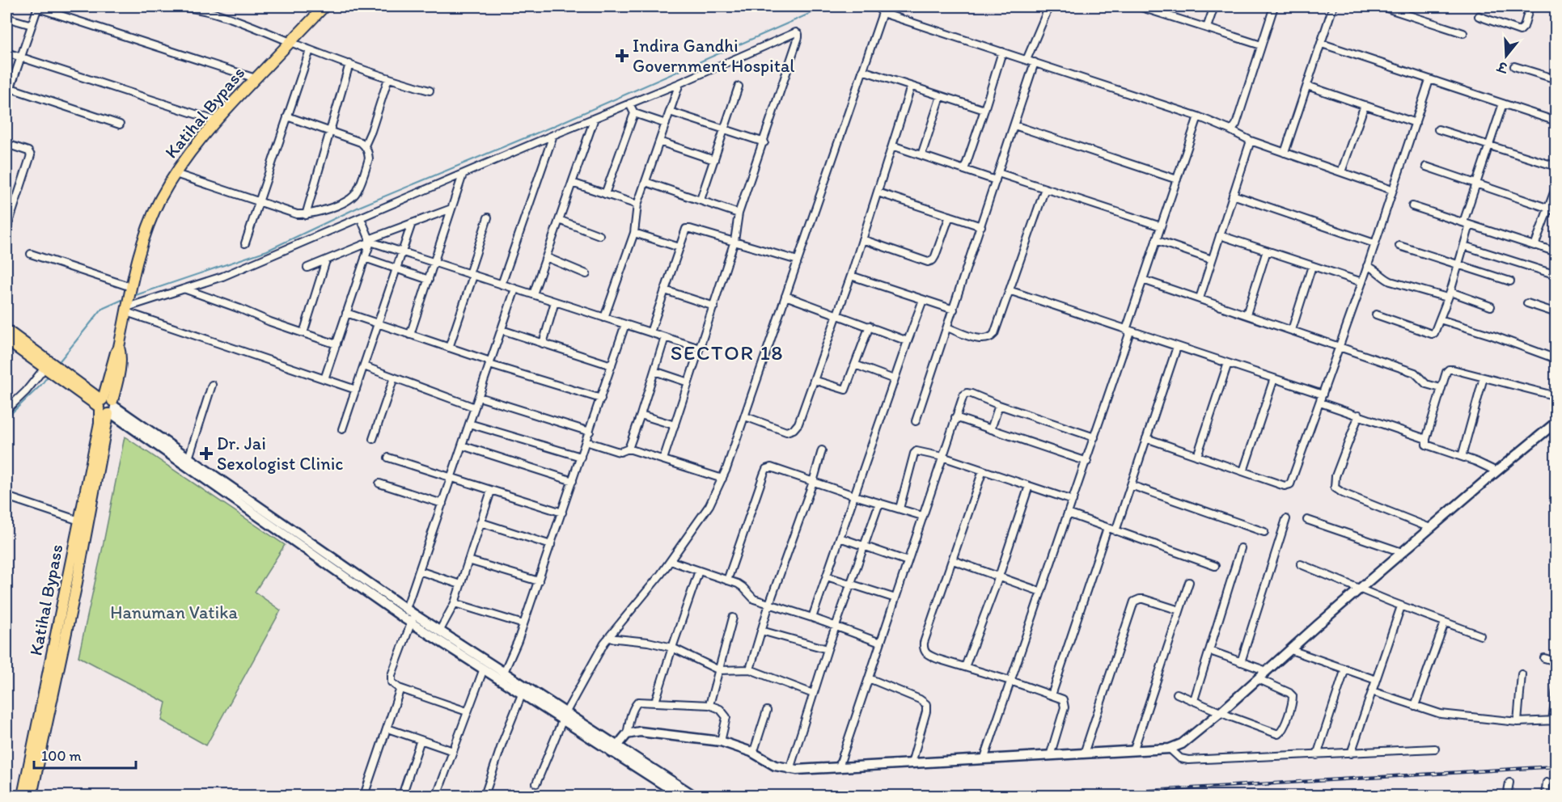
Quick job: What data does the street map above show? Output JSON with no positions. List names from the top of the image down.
{
  "streets": {
    "main road": ["Katihal Bypass"]
  },
  "districts": ["SECTOR 18"],
  "parks": ["Hanuman Vatika"],
  "places": {
    "health": ["Indira Gandhi Government Hospital", "Dr. Jai Sexologist Clinic"]
  },
  "scale_bar": "100 m",
  "north": "bottom"
}
